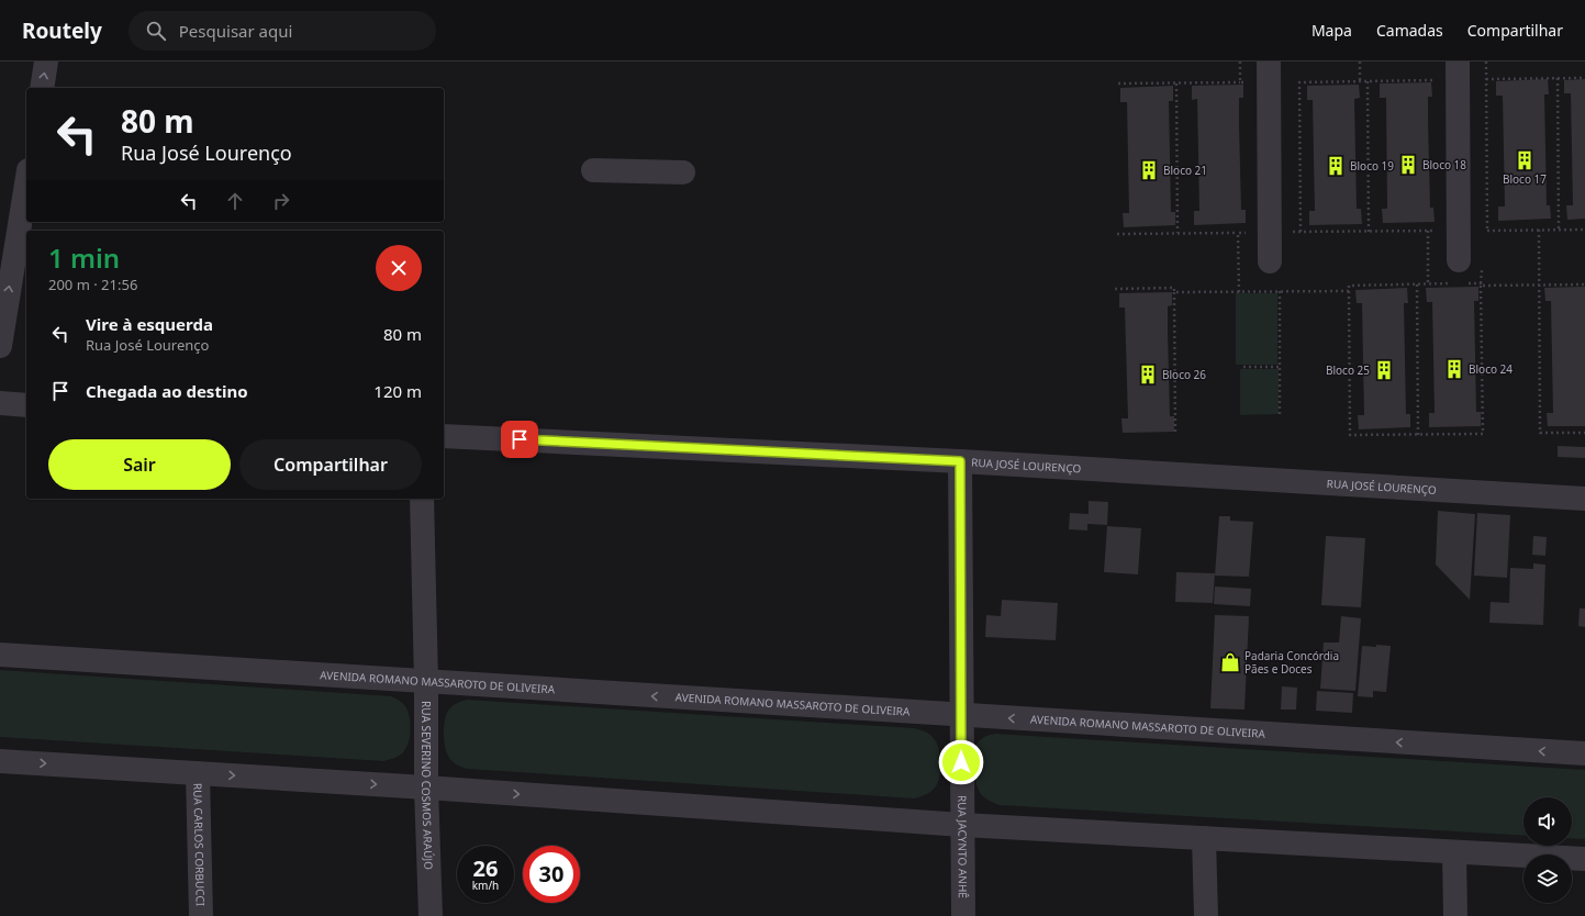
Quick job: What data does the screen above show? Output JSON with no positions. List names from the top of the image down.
{
  "streets": {
    "street": [
      "RUA JOSÉ LOURENÇO",
      "AVENIDA ROMANO MASSAROTO DE OLIVEIRA",
      "RUA SEVERINO COSMOS ARAÚJO",
      "RUA CARLOS CORBUCCI",
      "RUA JACYNTO ANHÊ"
    ]
  },
  "crossings": [
    ["RUA JOSÉ LOURENÇO", "RUA JACYNTO ANHÊ"],
    ["AVENIDA ROMANO MASSAROTO DE OLIVEIRA", "RUA SEVERINO COSMOS ARAÚJO"],
    ["AVENIDA ROMANO MASSAROTO DE OLIVEIRA", "RUA JACYNTO ANHÊ"]
  ],
  "places": {
    "building": [
      "Bloco 17",
      "Bloco 18",
      "Bloco 19",
      "Bloco 21",
      "Bloco 24",
      "Bloco 25",
      "Bloco 26"
    ],
    "shop": ["Padaria Concórdia Pães e Doces"]
  },
  "page": {
    "header": "Routely",
    "search": "Pesquisar aqui",
    "nav": ["Mapa", "Camadas", "Compartilhar"],
    "turn": ["80 m", "Rua José Lourenço"],
    "heading": ["1 min", "200 m · 21:56"],
    "list": [
      {
        "name": "Vire à esquerda",
        "note": "Rua José Lourenço",
        "value": "80 m"
      },
      {
        "name": "Chegada ao destino",
        "value": "120 m"
      }
    ],
    "buttons": ["Sair", "Compartilhar"],
    "speed": "26 km/h",
    "limit": "30"
  }
}
